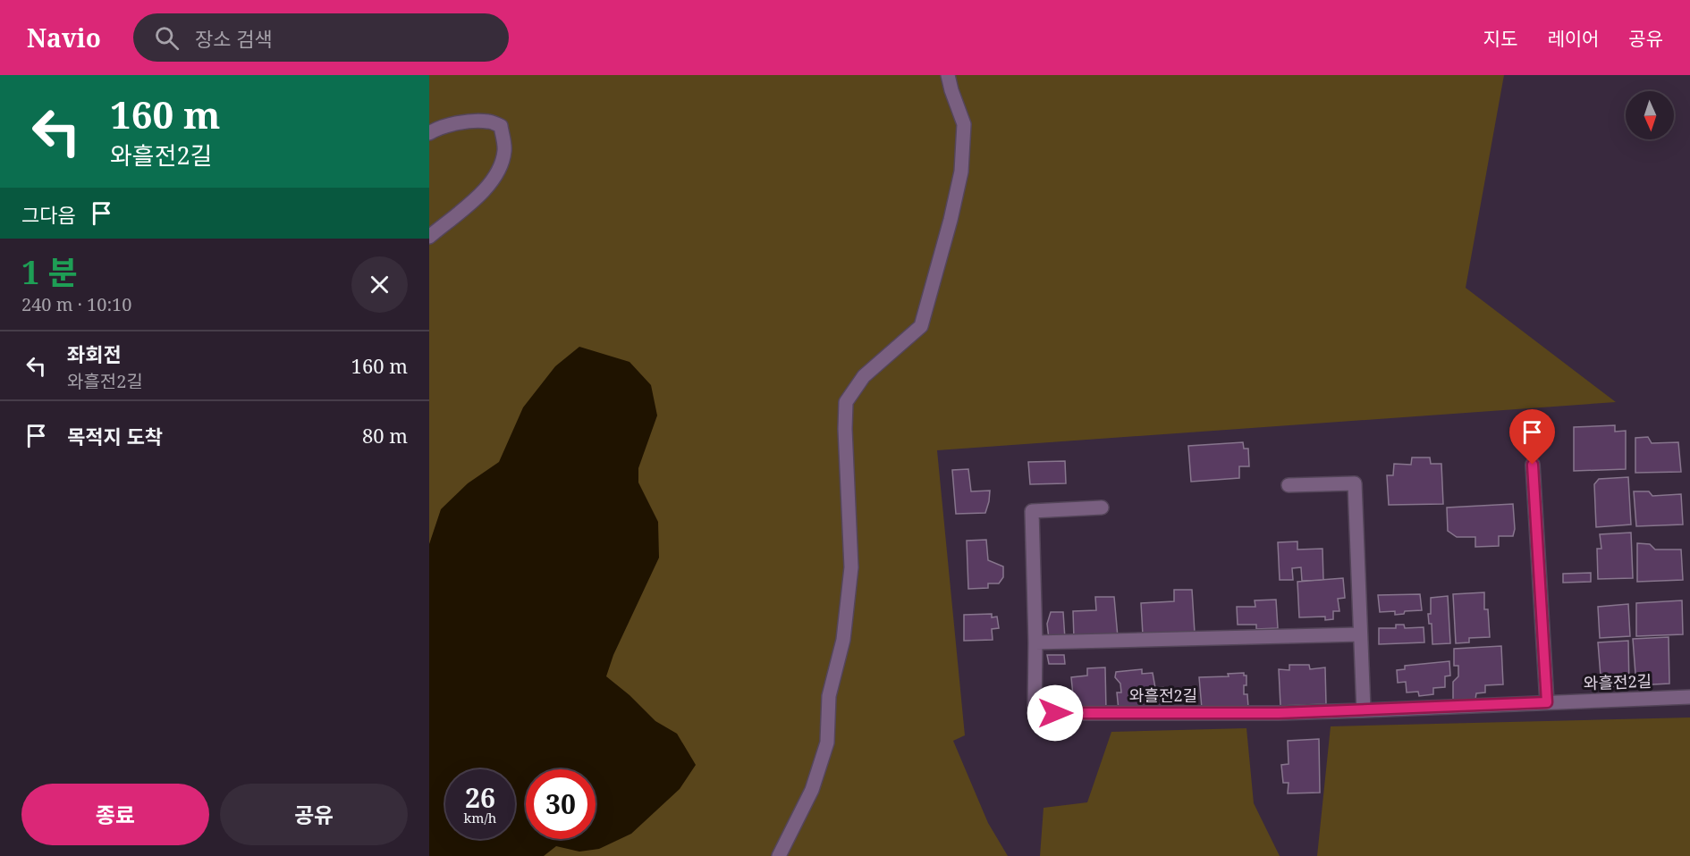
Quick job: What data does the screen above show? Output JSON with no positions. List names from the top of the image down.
{
  "streets": {
    "street": ["와흘전2길"]
  },
  "north": "bottom",
  "page": {
    "header": "Navio",
    "search": "장소 검색",
    "nav": ["지도", "레이어", "공유"],
    "turn": ["160 m", "와흘전2길"],
    "then": "그다음",
    "heading": ["1 분", "240 m · 10:10"],
    "list": [
      {
        "name": "좌회전",
        "note": "와흘전2길",
        "value": "160 m"
      },
      {
        "name": "목적지 도착",
        "value": "80 m"
      }
    ],
    "speed": "26 km/h",
    "limit": "30",
    "buttons": ["종료", "공유"]
  }
}
